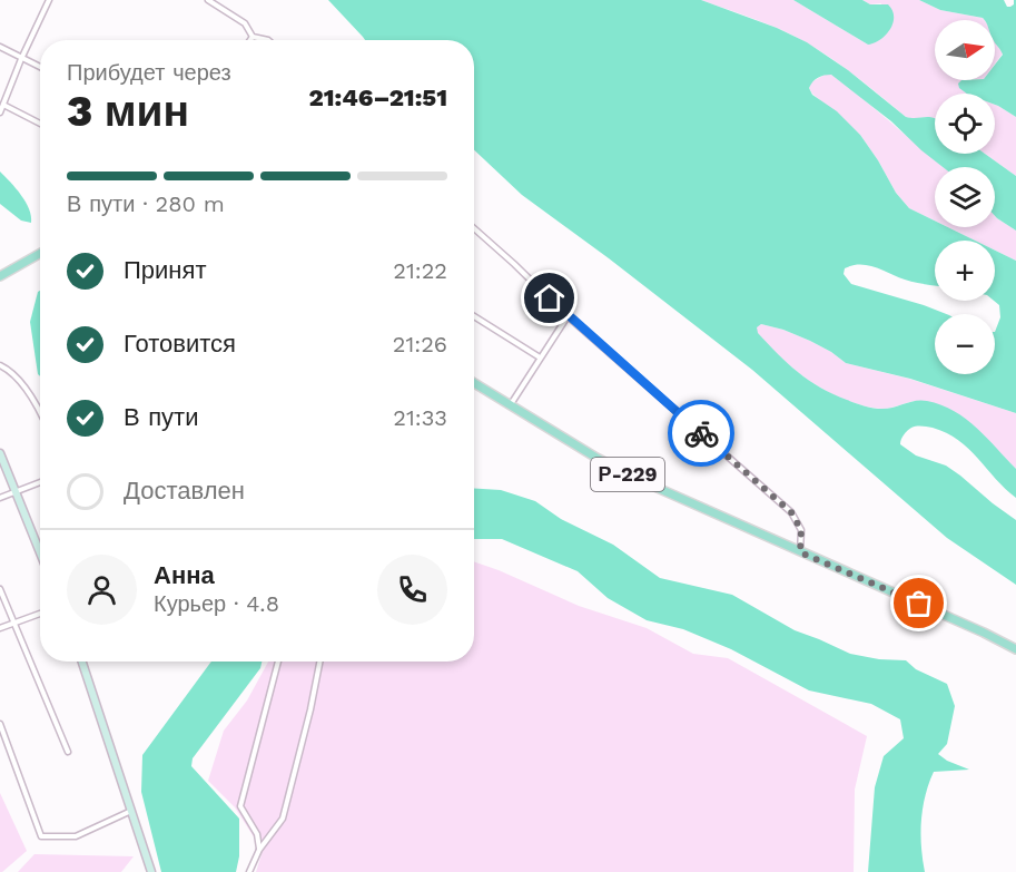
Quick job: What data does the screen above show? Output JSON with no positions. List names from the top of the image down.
{
  "streets": {
    "main road": ["Р-229"]
  },
  "north": "right",
  "page": {
    "map_buttons": ["+", "−"],
    "heading": ["3 мин", "Прибудет через", "21:46–21:51"],
    "panel": ["Анна", "Курьер · 4.8"],
    "bar": "В пути · 280 m",
    "list": [
      ["Принят", "21:22"],
      ["Готовится", "21:26"],
      ["В пути", "21:33"],
      "Доставлен"
    ]
  }
}
